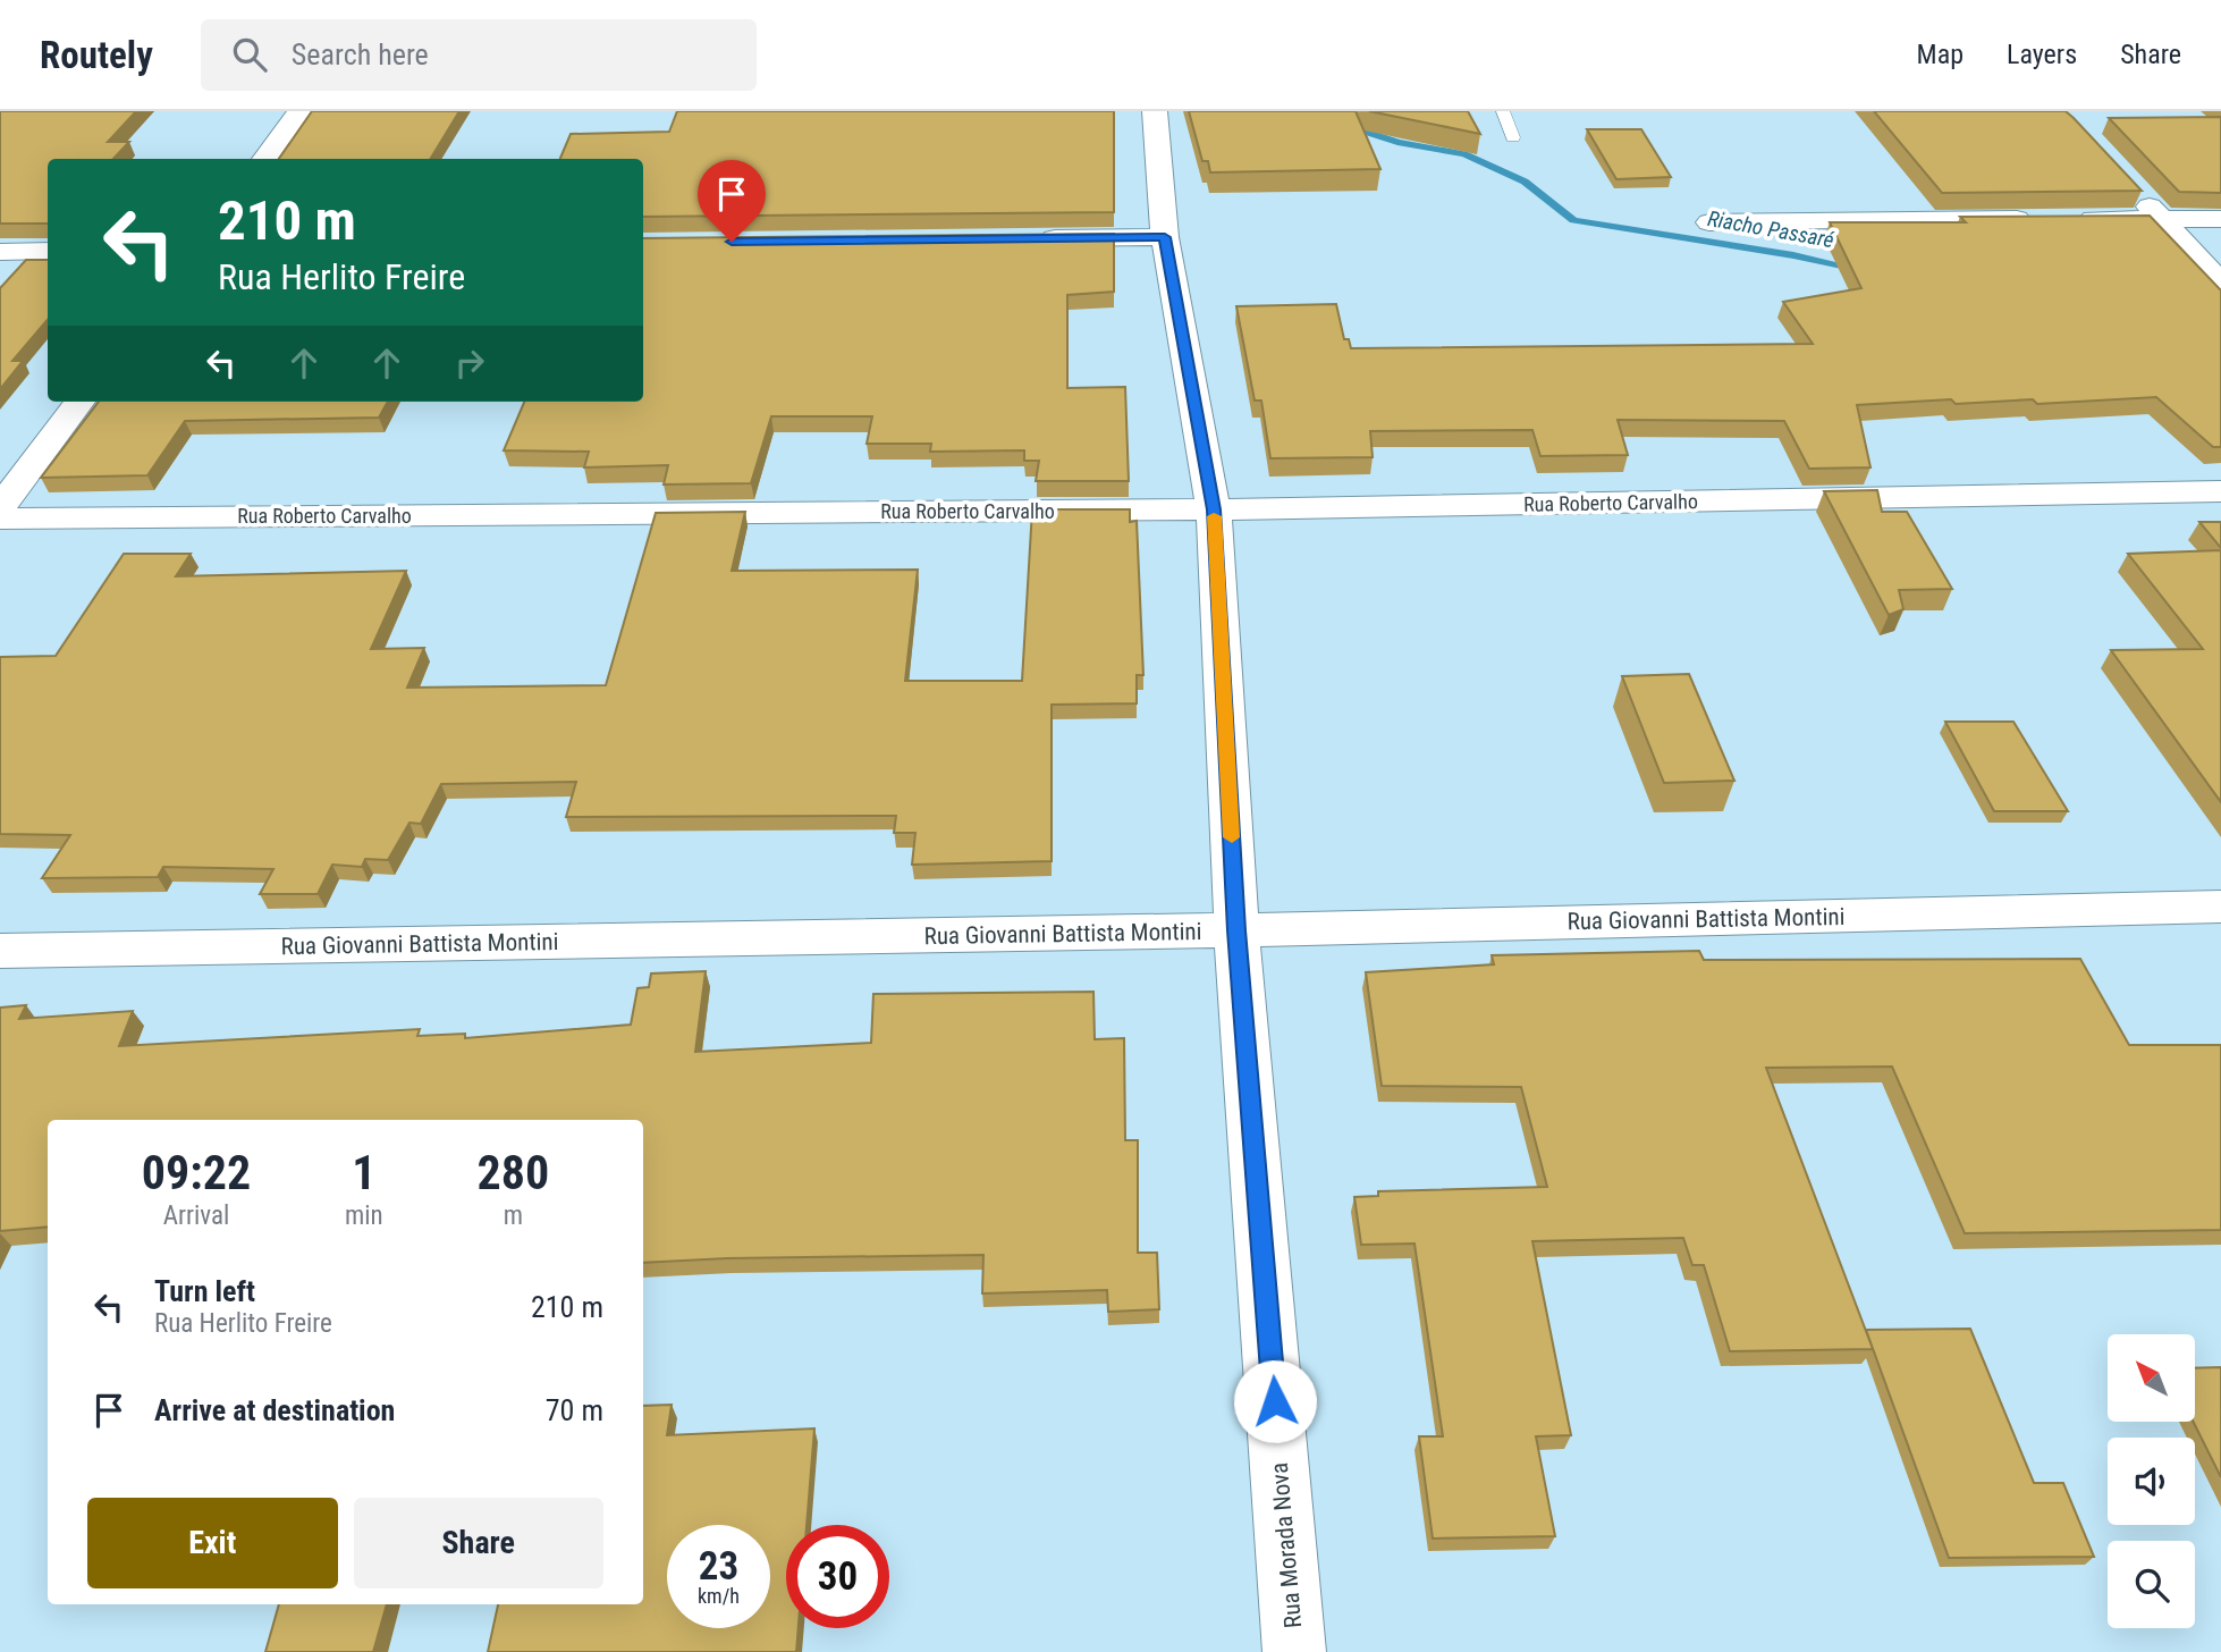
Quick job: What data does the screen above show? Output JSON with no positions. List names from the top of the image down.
{
  "streets": {
    "street": ["Rua Roberto Carvalho", "Rua Giovanni Battista Montini", "Rua Morada Nova"]
  },
  "crossings": [
    ["Rua Roberto Carvalho", "Rua Morada Nova"],
    ["Rua Giovanni Battista Montini", "Rua Morada Nova"]
  ],
  "water": ["Riacho Passaré"],
  "north": "top left",
  "page": {
    "header": "Routely",
    "search": "Search here",
    "nav": ["Map", "Layers", "Share"],
    "turn": ["210 m", "Rua Herlito Freire"],
    "eta": [
      "09:22",
      "Arrival",
      "1",
      "min",
      "280",
      "m"
    ],
    "list": [
      {
        "name": "Turn left",
        "note": "Rua Herlito Freire",
        "value": "210 m"
      },
      {
        "name": "Arrive at destination",
        "value": "70 m"
      }
    ],
    "buttons": ["Exit", "Share"],
    "speed": "23 km/h",
    "limit": "30"
  }
}
